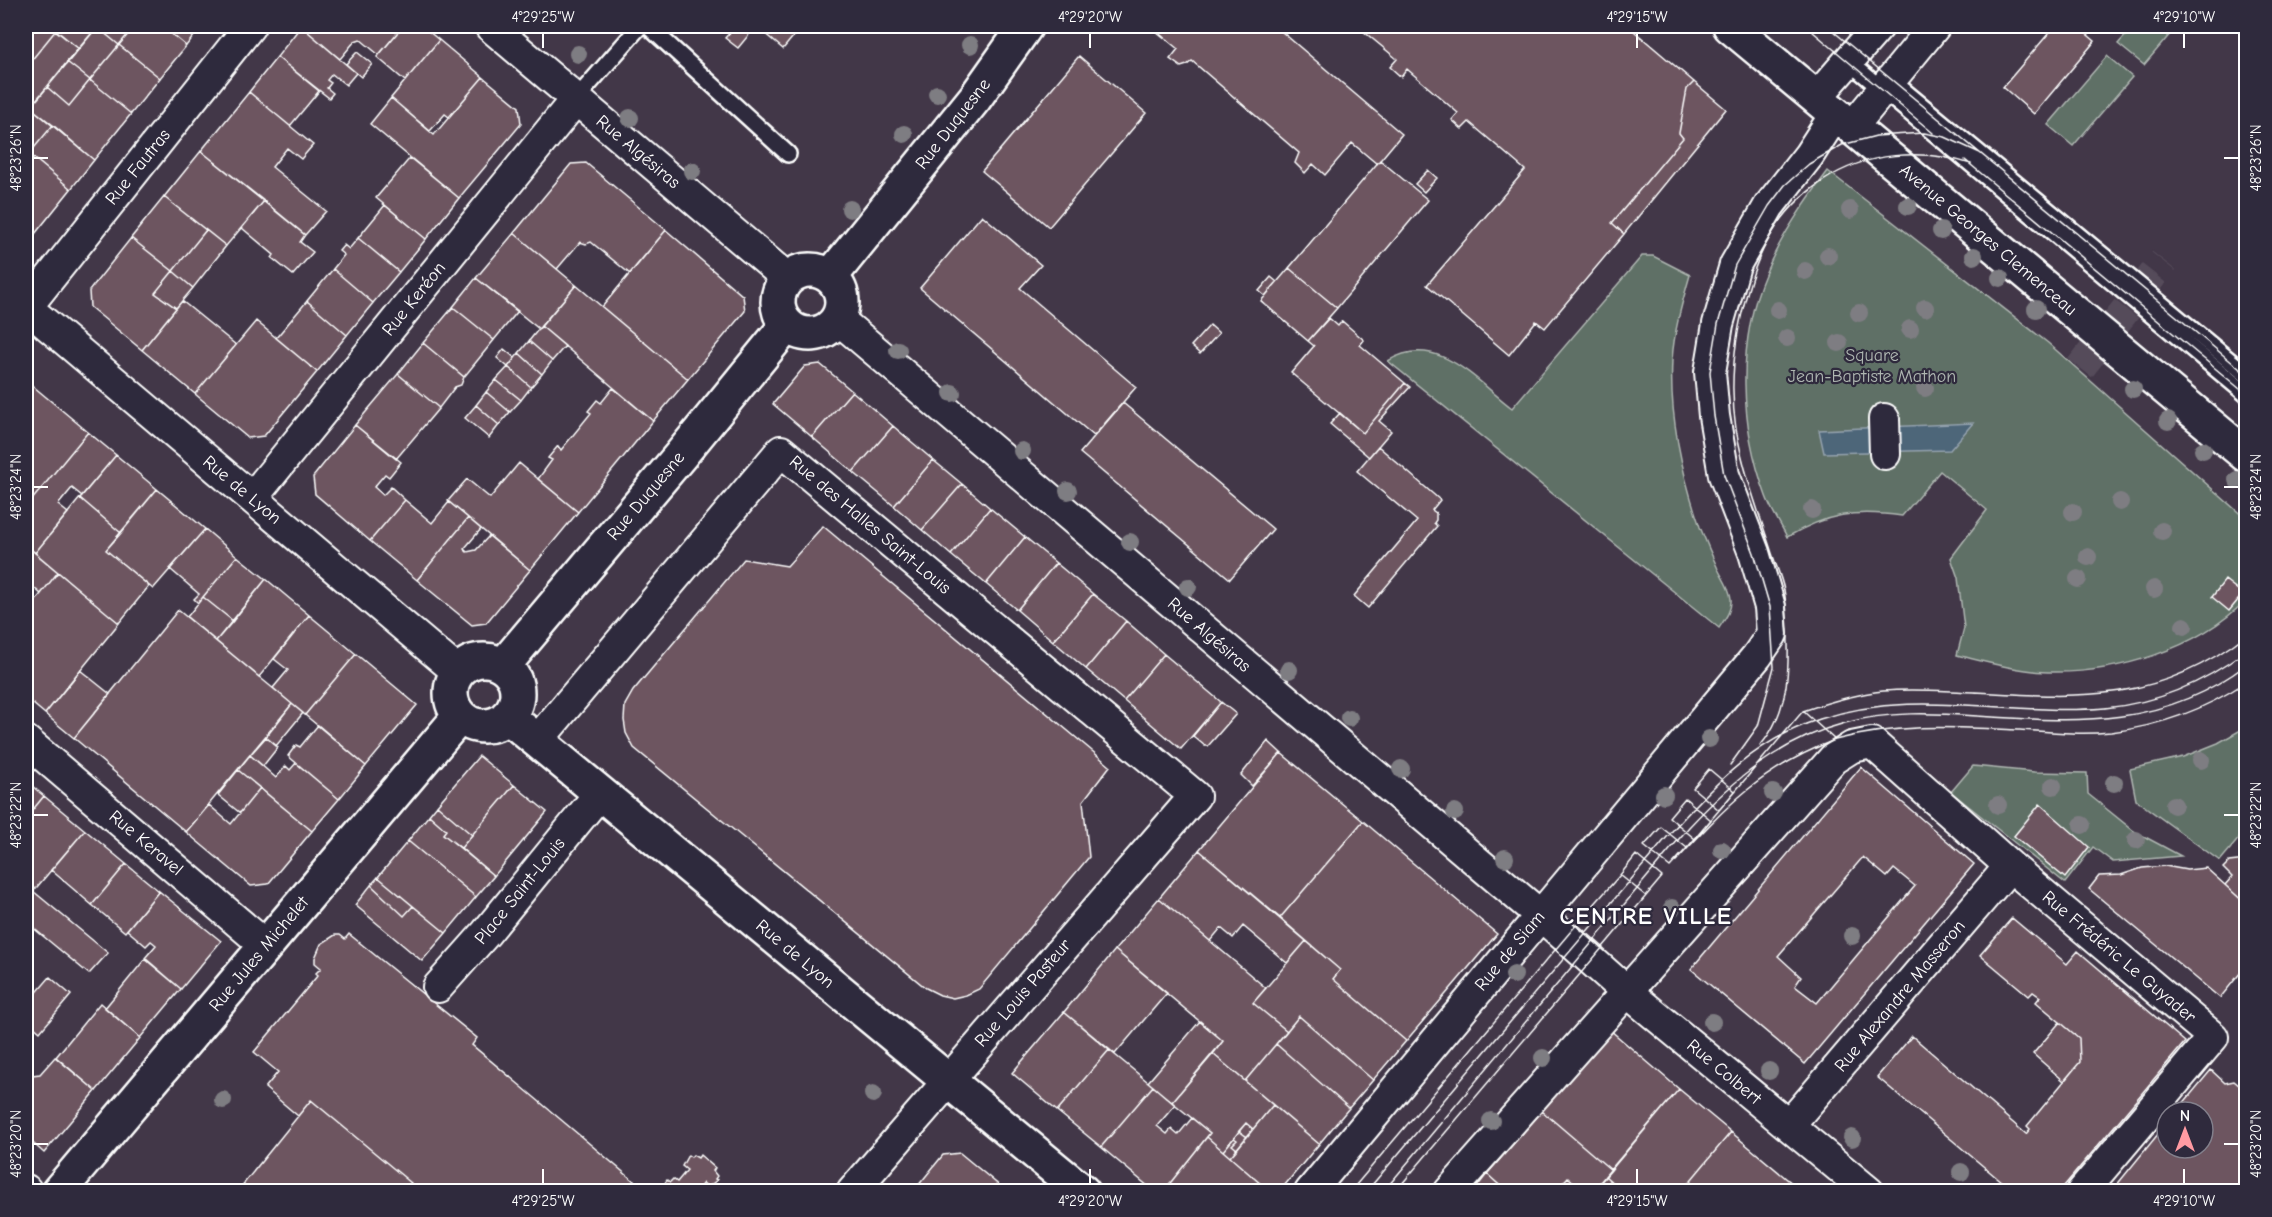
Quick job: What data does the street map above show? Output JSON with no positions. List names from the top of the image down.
{
  "streets": {
    "main road": [
      "Rue Duquesne",
      "Avenue Georges Clemenceau",
      "Rue de Lyon",
      "Rue Jules Michelet"
    ],
    "street": [
      "Rue Algésiras",
      "Rue Fautras",
      "Rue Keréon",
      "Rue des Halles Saint-Louis",
      "Rue Keravel",
      "Place Saint-Louis",
      "Rue de Siam",
      "Rue Frédéric Le Guyader",
      "Rue Louis Pasteur",
      "Rue Alexandre Masseron",
      "Rue Colbert"
    ]
  },
  "crossings": [
    ["Rue Duquesne", "Rue Algésiras"],
    ["Rue Duquesne", "Rue de Lyon"],
    ["Rue Duquesne", "Rue Jules Michelet"],
    ["Rue Algésiras", "Rue Keréon"],
    ["Rue Algésiras", "Rue de Siam"],
    ["Rue Algésiras", "Rue Colbert"],
    ["Rue Fautras", "Rue de Lyon"],
    ["Avenue Georges Clemenceau", "Rue de Siam"],
    ["Rue Keréon", "Rue de Lyon"],
    ["Rue de Lyon", "Rue des Halles Saint-Louis"],
    ["Rue de Lyon", "Place Saint-Louis"],
    ["Rue de Lyon", "Rue Jules Michelet"],
    ["Rue de Lyon", "Rue Louis Pasteur"],
    ["Rue des Halles Saint-Louis", "Rue Louis Pasteur"],
    ["Rue Keravel", "Rue Jules Michelet"],
    ["Rue Frédéric Le Guyader", "Rue Alexandre Masseron"],
    ["Rue Frédéric Le Guyader", "Rue Colbert"],
    ["Rue Alexandre Masseron", "Rue Colbert"]
  ],
  "districts": ["CENTRE VILLE"],
  "parks": ["Square Jean-Baptiste Mathon"],
  "north": "top",
  "coordinates": [
    "4°29'25\"W",
    "4°29'20\"W",
    "4°29'15\"W",
    "4°29'10\"W",
    "48°23'26\"N",
    "48°23'24\"N",
    "48°23'22\"N",
    "48°23'20\"N"
  ]
}
